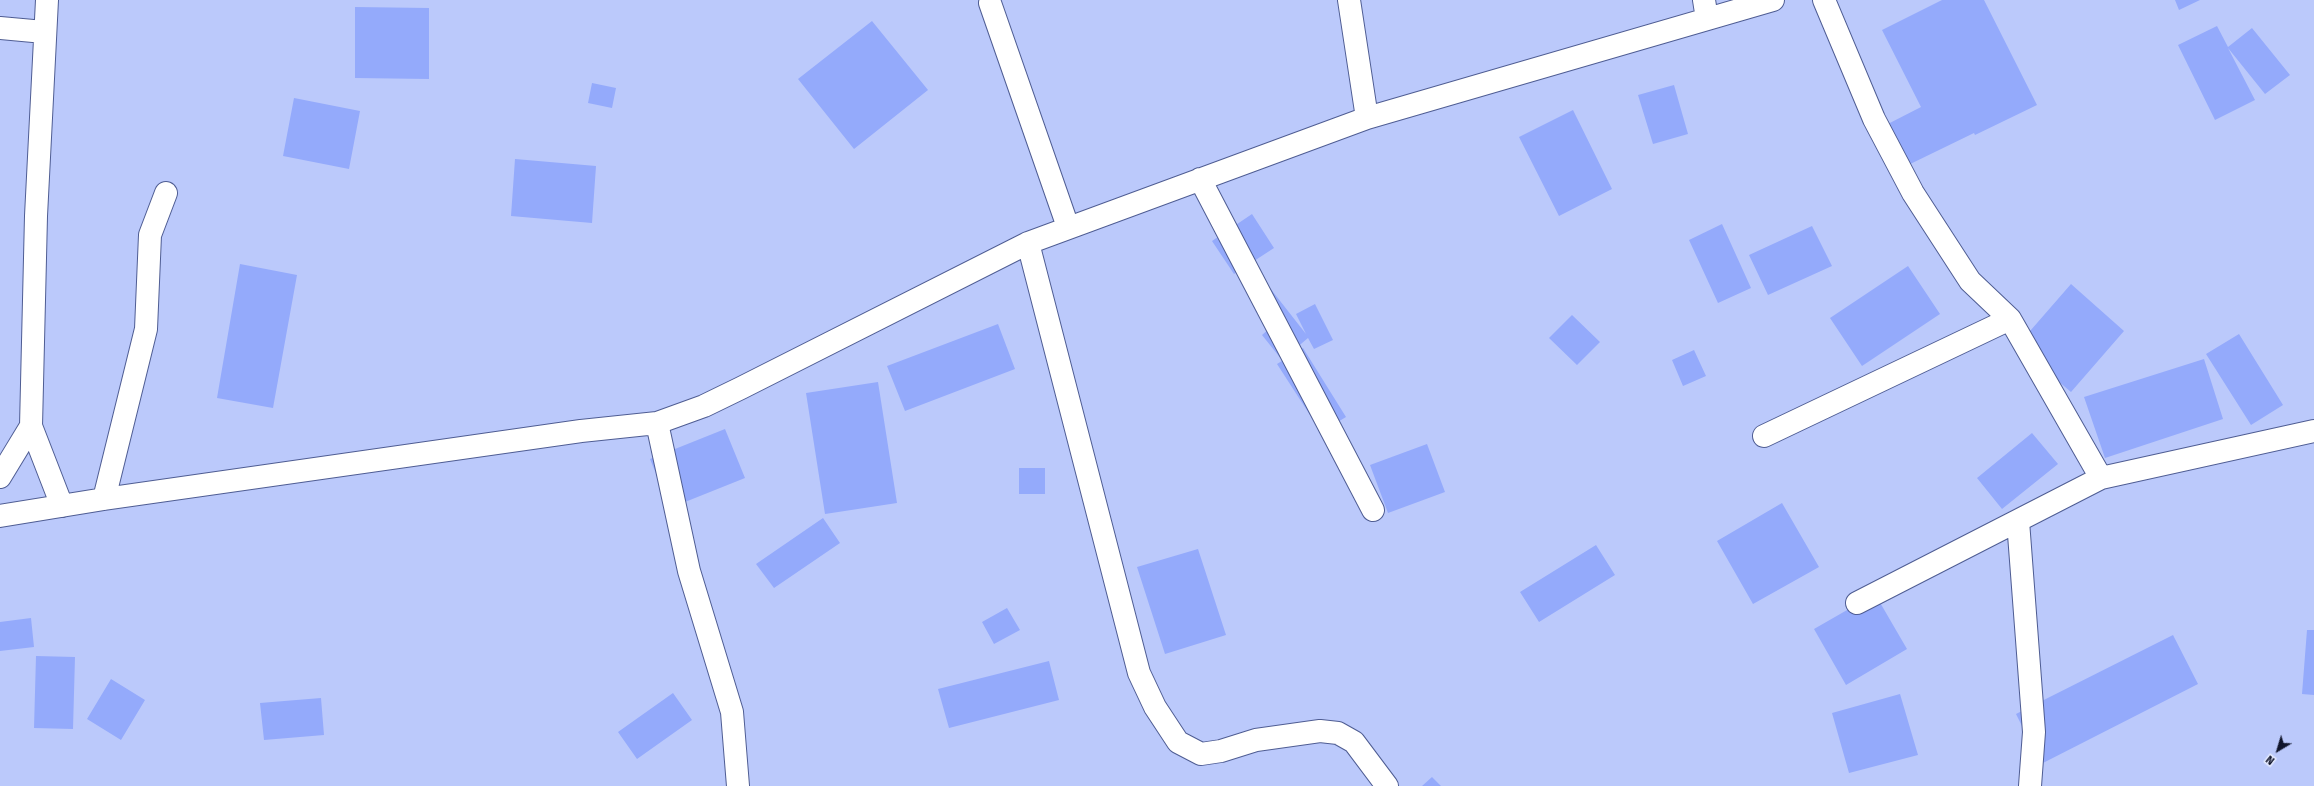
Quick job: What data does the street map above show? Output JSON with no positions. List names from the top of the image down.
{
  "north": "bottom left"
}
